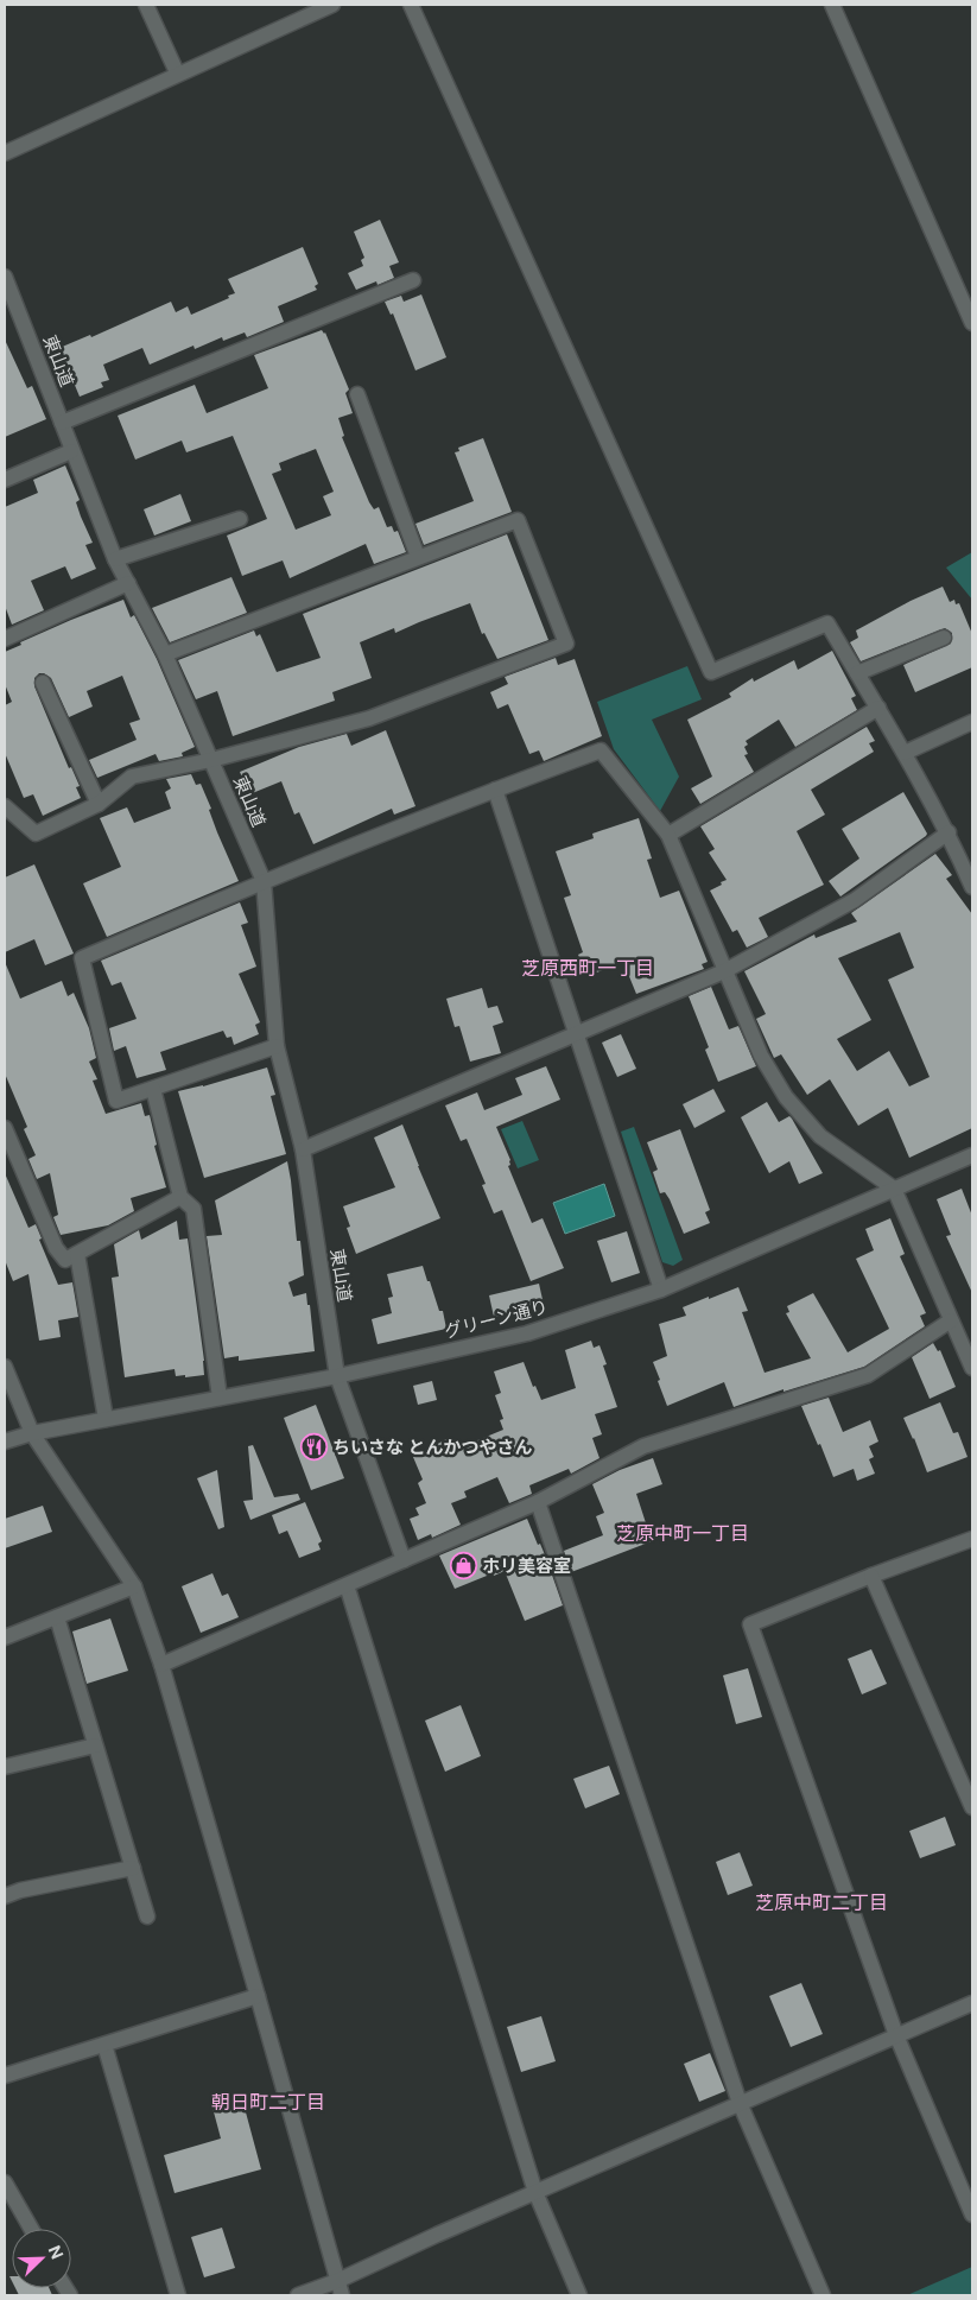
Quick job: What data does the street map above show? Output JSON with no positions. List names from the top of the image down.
{
  "streets": {
    "street": ["東山道", "グリーン通り"]
  },
  "crossings": [
    ["東山道", "グリーン通り"]
  ],
  "districts": [
    "芝原西町一丁目",
    "芝原中町一丁目",
    "芝原中町二丁目",
    "朝日町二丁目"
  ],
  "places": {
    "restaurant": ["ちいさな とんかつやさん"],
    "shop": ["ホリ美容室"]
  },
  "north": "top right"
}
